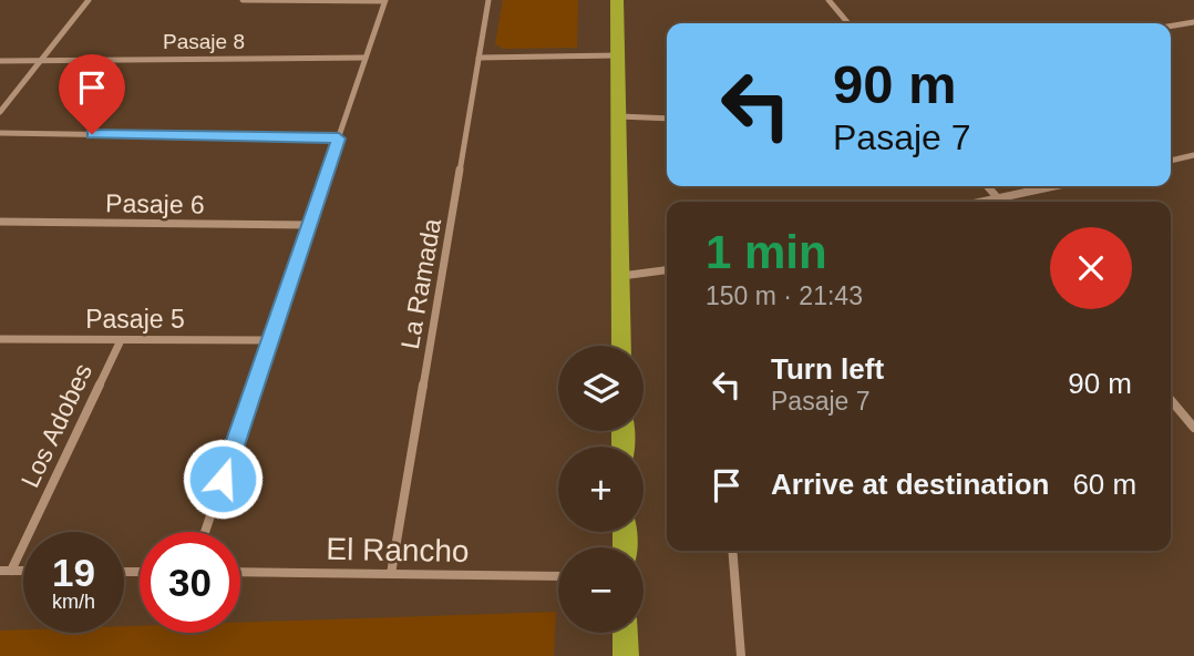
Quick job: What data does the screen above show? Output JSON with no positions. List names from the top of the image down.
{
  "streets": {
    "street": [
      "Pasaje 8",
      "Pasaje 6",
      "La Ramada",
      "Pasaje 5",
      "Los Adobes",
      "El Rancho"
    ]
  },
  "crossings": [
    ["La Ramada", "El Rancho"],
    ["Pasaje 5", "Los Adobes"]
  ],
  "page": {
    "turn": ["90 m", "Pasaje 7"],
    "heading": ["1 min", "150 m · 21:43"],
    "list": [
      {
        "name": "Turn left",
        "note": "Pasaje 7",
        "value": "90 m"
      },
      {
        "name": "Arrive at destination",
        "value": "60 m"
      }
    ],
    "map_buttons": ["+", "−"],
    "speed": "19 km/h",
    "limit": "30"
  }
}
